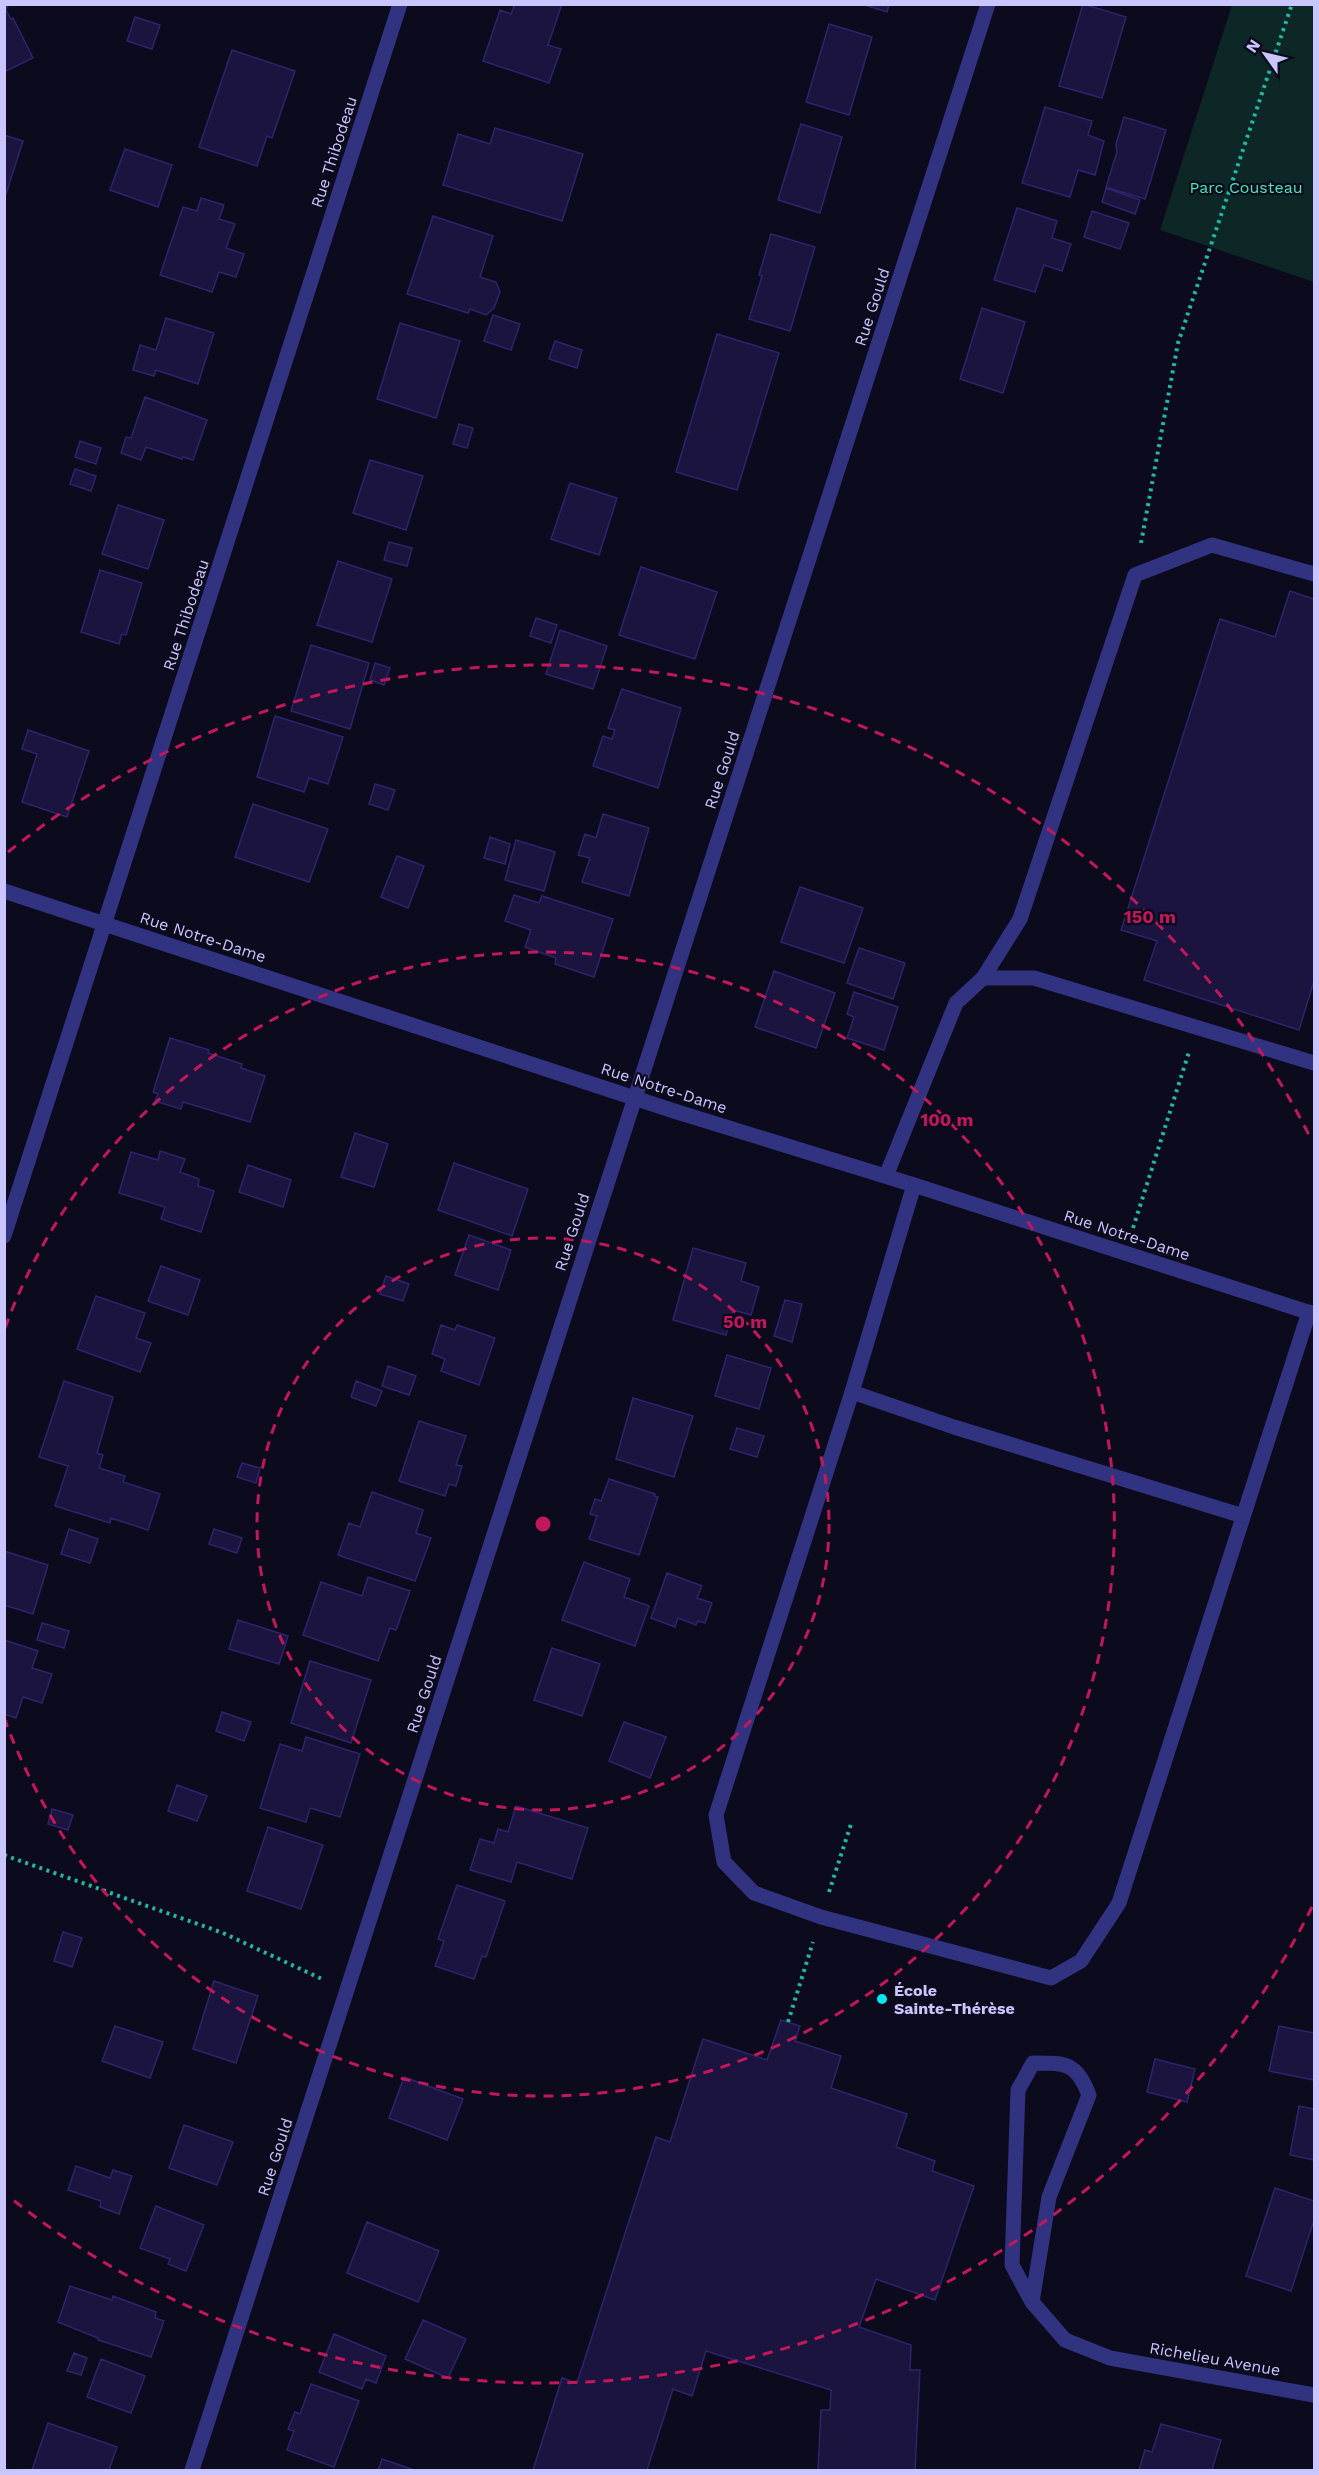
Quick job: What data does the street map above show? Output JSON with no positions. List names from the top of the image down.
{
  "streets": {
    "street": [
      "Rue Thibodeau",
      "Rue Gould",
      "Rue Notre-Dame",
      "Richelieu Avenue"
    ]
  },
  "crossings": [
    ["Rue Thibodeau", "Rue Notre-Dame"],
    ["Rue Gould", "Rue Notre-Dame"]
  ],
  "parks": ["Parc Cousteau"],
  "places": ["École Sainte-Thérèse"],
  "north": "top left",
  "rings": ["150 m", "100 m", "50 m"]
}
